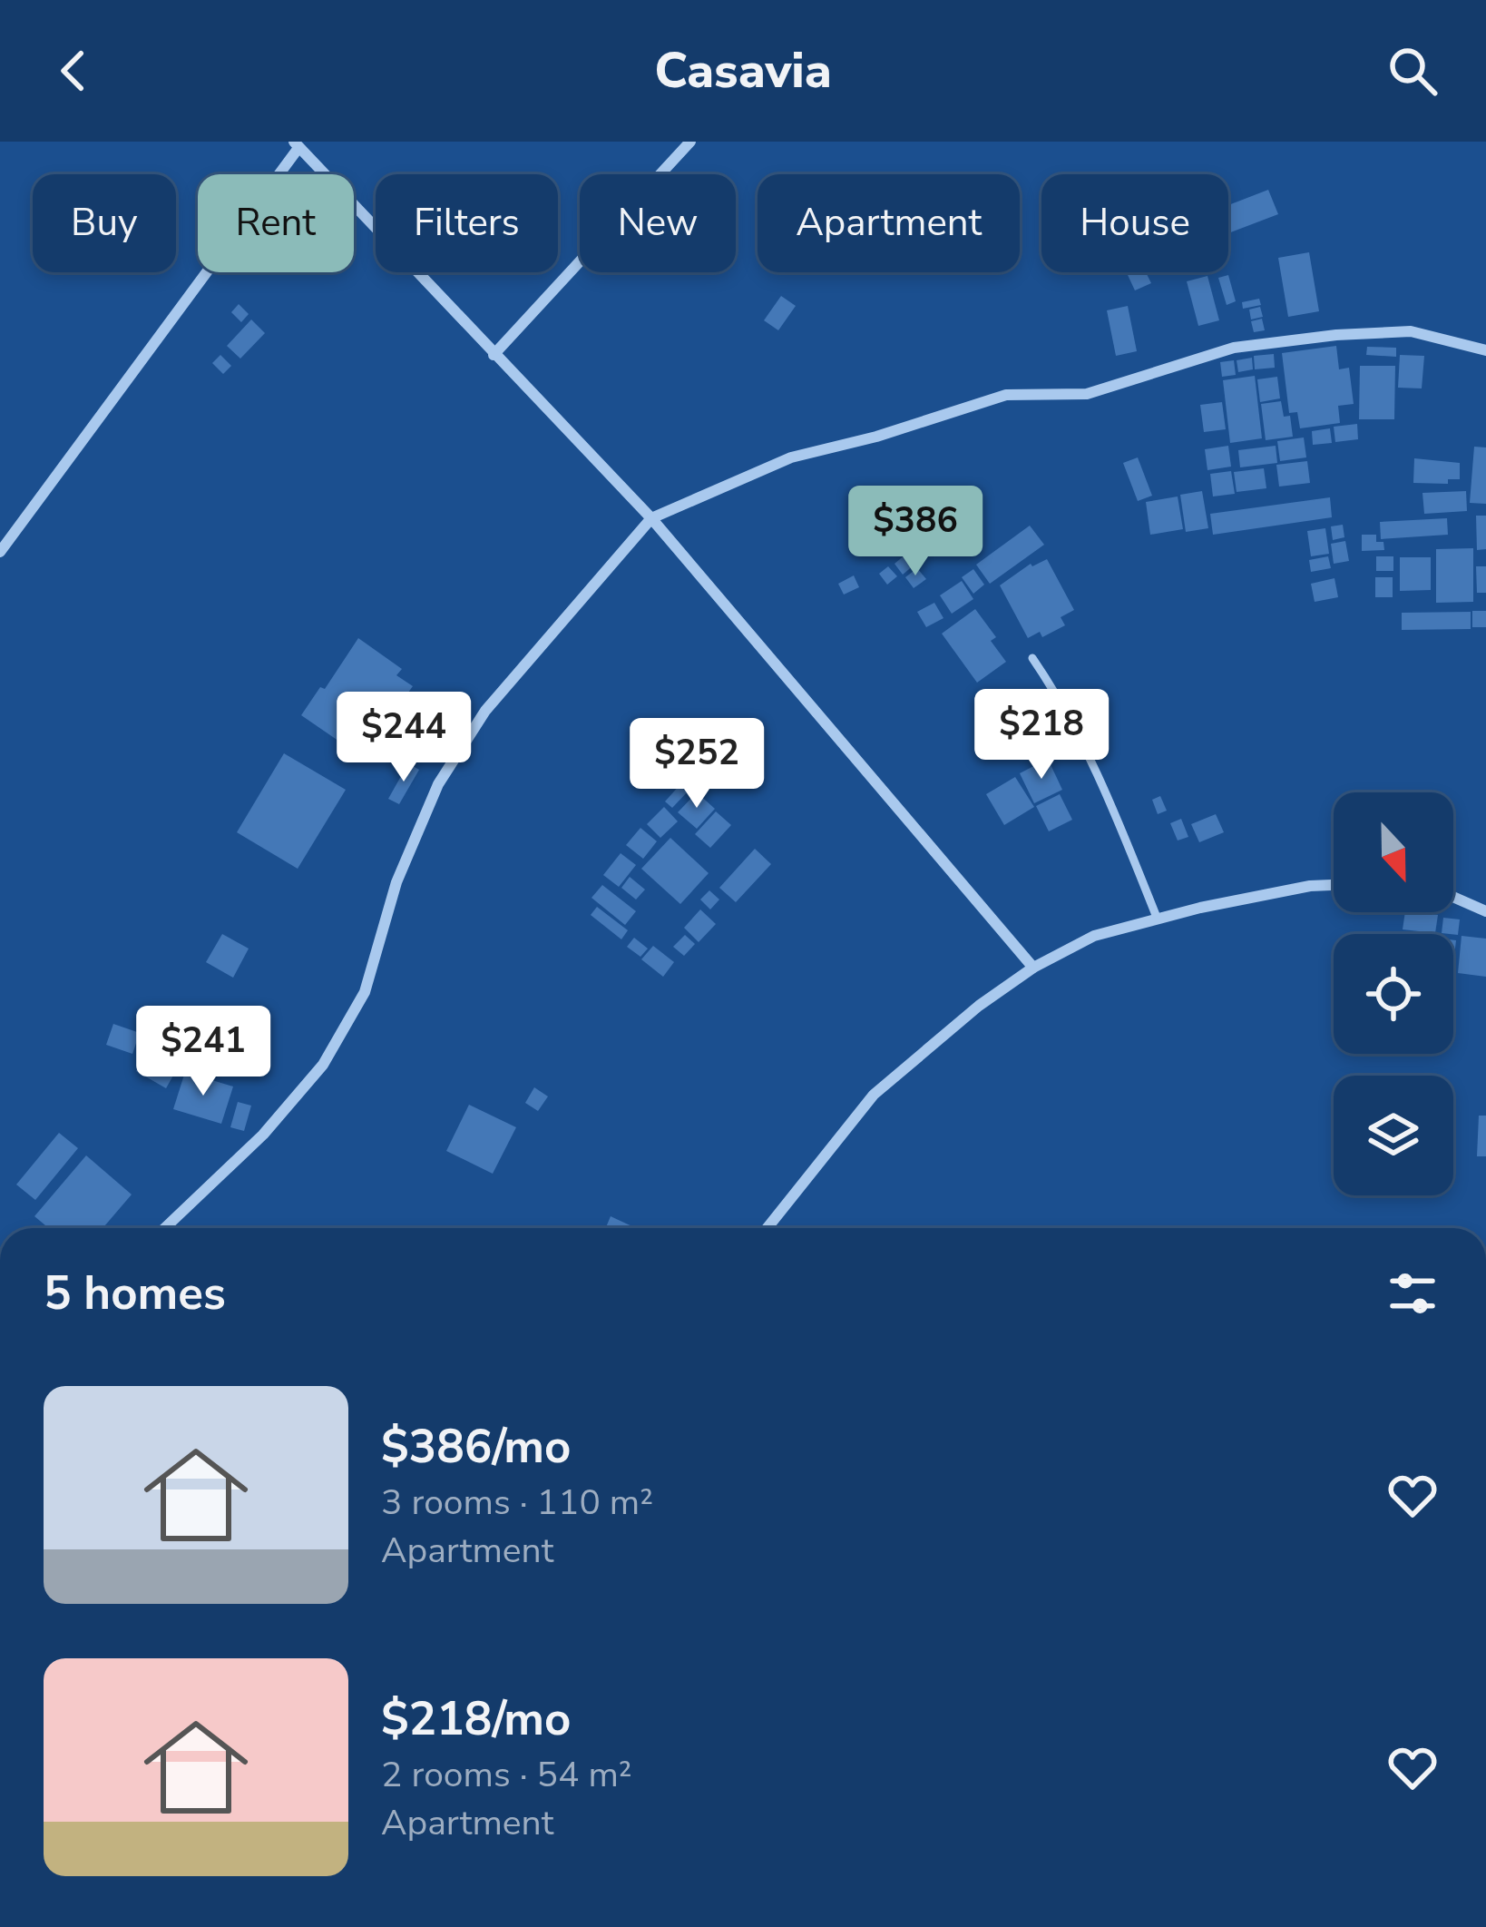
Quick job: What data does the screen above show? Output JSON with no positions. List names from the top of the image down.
{
  "north": "bottom",
  "page": {
    "header": "Casavia",
    "chip": [
      "Buy",
      "Rent",
      "Filters",
      "New",
      "Apartment",
      "House"
    ],
    "price": [
      "$386",
      "$218",
      "$244",
      "$252",
      "$241"
    ],
    "heading": "5 homes",
    "list": [
      {
        "name": "$386/mo",
        "note": "3 rooms · 110 m² · Apartment"
      },
      {
        "name": "$218/mo",
        "note": "2 rooms · 54 m² · Apartment"
      }
    ]
  }
}
